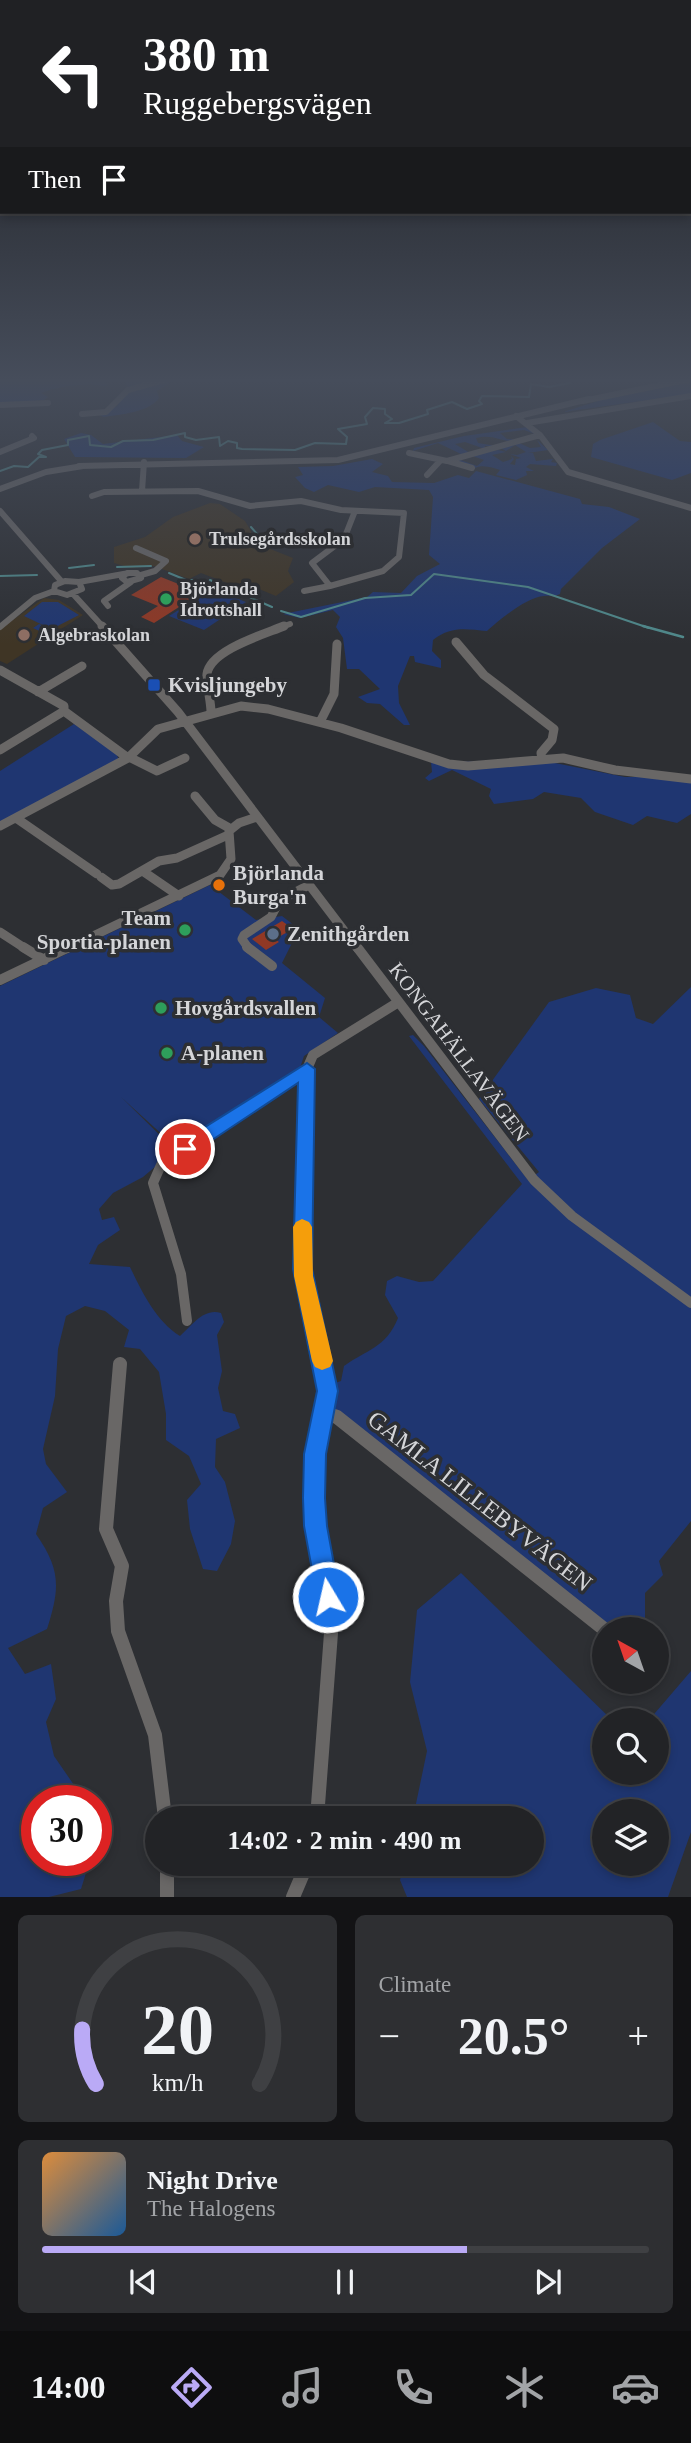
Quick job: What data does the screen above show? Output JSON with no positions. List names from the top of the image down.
{
  "streets": {
    "street": ["KONGAHÄLLAVÄGEN", "GAMLA LILLEBYVÄGEN"]
  },
  "places": {
    "other": [
      "Trulsegårdsskolan",
      "Björlanda Idrottshall",
      "Algebraskolan",
      "Björlanda Burga'n",
      "Team Sportia-planen",
      "Zenithgården",
      "Hovgårdsvallen",
      "A-planen"
    ],
    "transit": ["Kvisljungeby"]
  },
  "north": "top left",
  "page": {
    "turn": ["380 m", "Ruggebergsvägen"],
    "then": "Then",
    "limit": "30",
    "trip": "14:02 · 2 min · 490 m",
    "tile": "Climate",
    "heat": ["−", "20.5°", "+"],
    "song": ["Night Drive", "The Halogens"],
    "tabs": "14:00",
    "gauge": ["20", "km/h"]
  }
}
